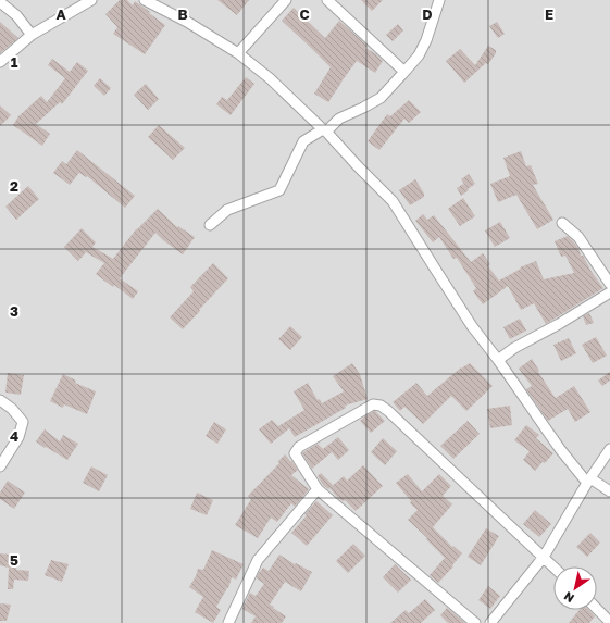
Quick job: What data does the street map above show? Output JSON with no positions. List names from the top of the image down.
{
  "north": "bottom left",
  "grid": {
    "columns": [
      "A",
      "B",
      "C",
      "D",
      "E"
    ],
    "rows": [
      "1",
      "2",
      "3",
      "4",
      "5"
    ]
  }
}
